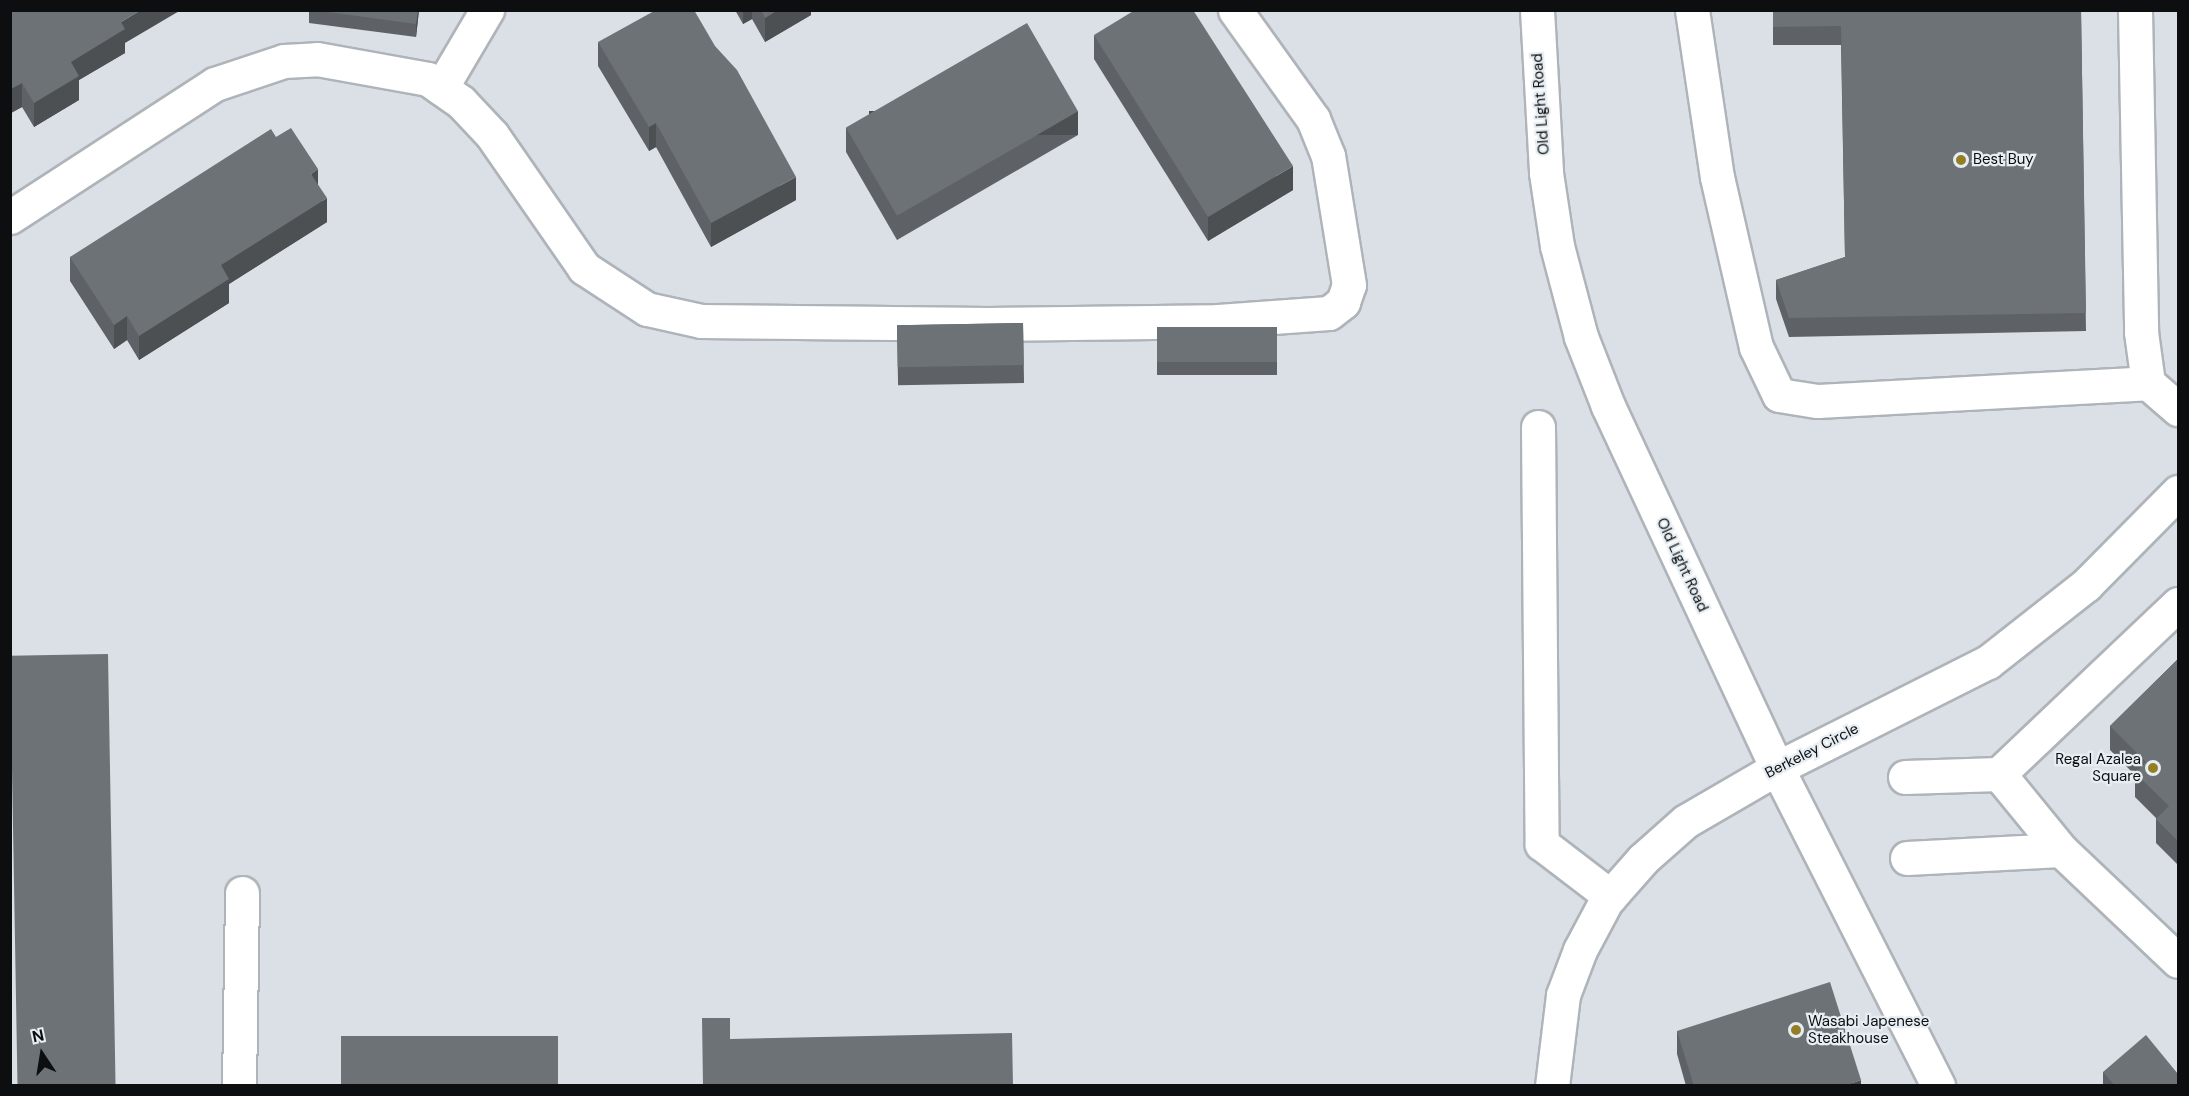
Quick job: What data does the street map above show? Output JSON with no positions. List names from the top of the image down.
{
  "streets": {
    "street": ["Old Light Road", "Berkeley Circle"]
  },
  "crossings": [
    ["Old Light Road", "Berkeley Circle"]
  ],
  "places": ["Best Buy", "Regal Azalea Square", "Wasabi Japenese Steakhouse"],
  "north": "top"
}
